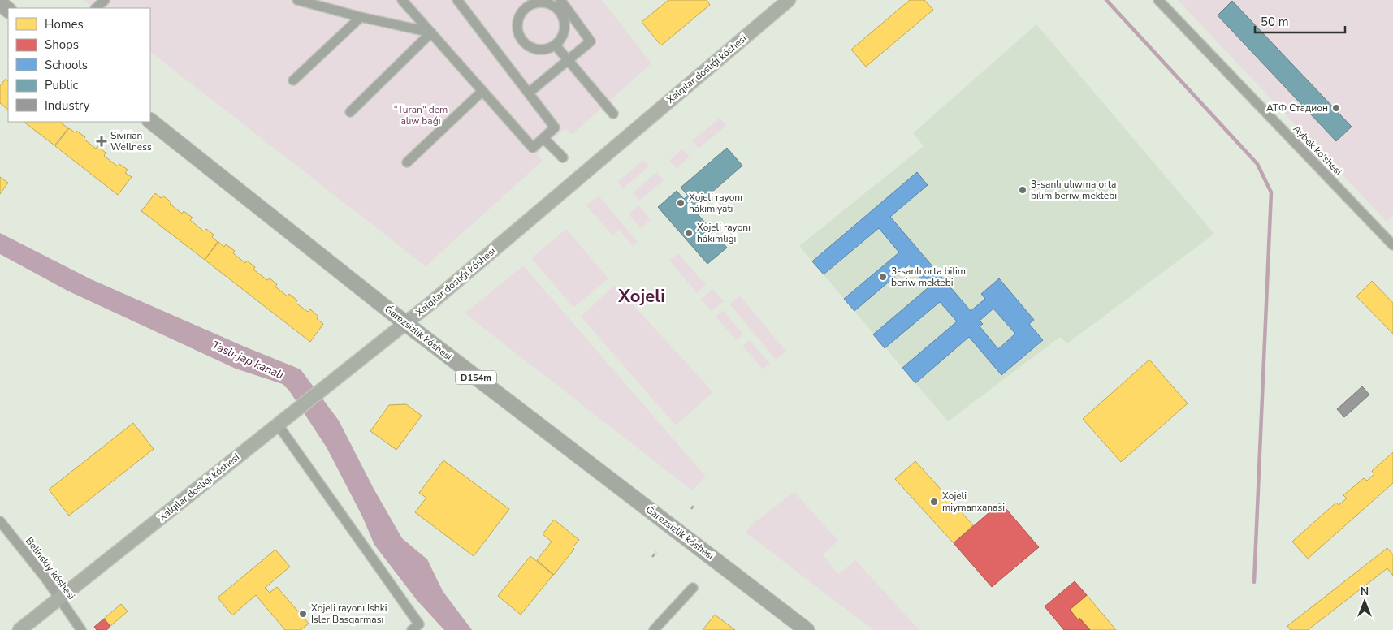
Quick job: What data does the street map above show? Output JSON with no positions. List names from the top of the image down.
{
  "streets": {
    "main road": ["Ǵarezsizlik kóshesi", "D154m"],
    "street": ["Xalqılar doslıǵı kóshesi", "Aybek ko'shesi", "Belinskiy kóshesi"]
  },
  "crossings": [
    ["Xalqılar doslıǵı kóshesi", "Ǵarezsizlik kóshesi"],
    ["Xalqılar doslıǵı kóshesi", "Belinskiy kóshesi"]
  ],
  "districts": ["Xojeli"],
  "water": ["Taslı-jap kanalı"],
  "parks": ["\"Turan\" dem alıw baǵı"],
  "places": {
    "other": [
      "АТФ Стадион",
      "3-sanlı ulıwma orta bilim beriw mektebi",
      "Xojeli rayonı hákimiyatı",
      "Xojeli rayonı hákimligi",
      "3-sanlı orta bilim beriw mektebi",
      "Xojeli miymanxanasi",
      "Xojeli rayonı Ishki Isler Basqarması"
    ],
    "health": ["Sivirian Wellness"]
  },
  "legend": [
    "Homes",
    "Shops",
    "Schools",
    "Public",
    "Industry"
  ],
  "scale_bar": "50 m",
  "north": "top"
}
